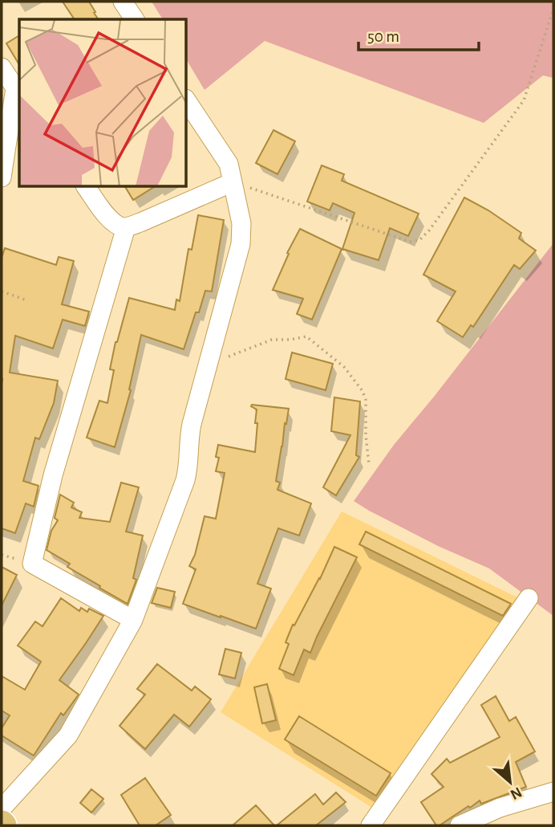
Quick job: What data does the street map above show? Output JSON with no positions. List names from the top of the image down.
{
  "scale_bar": "50 m",
  "north": "bottom right"
}
